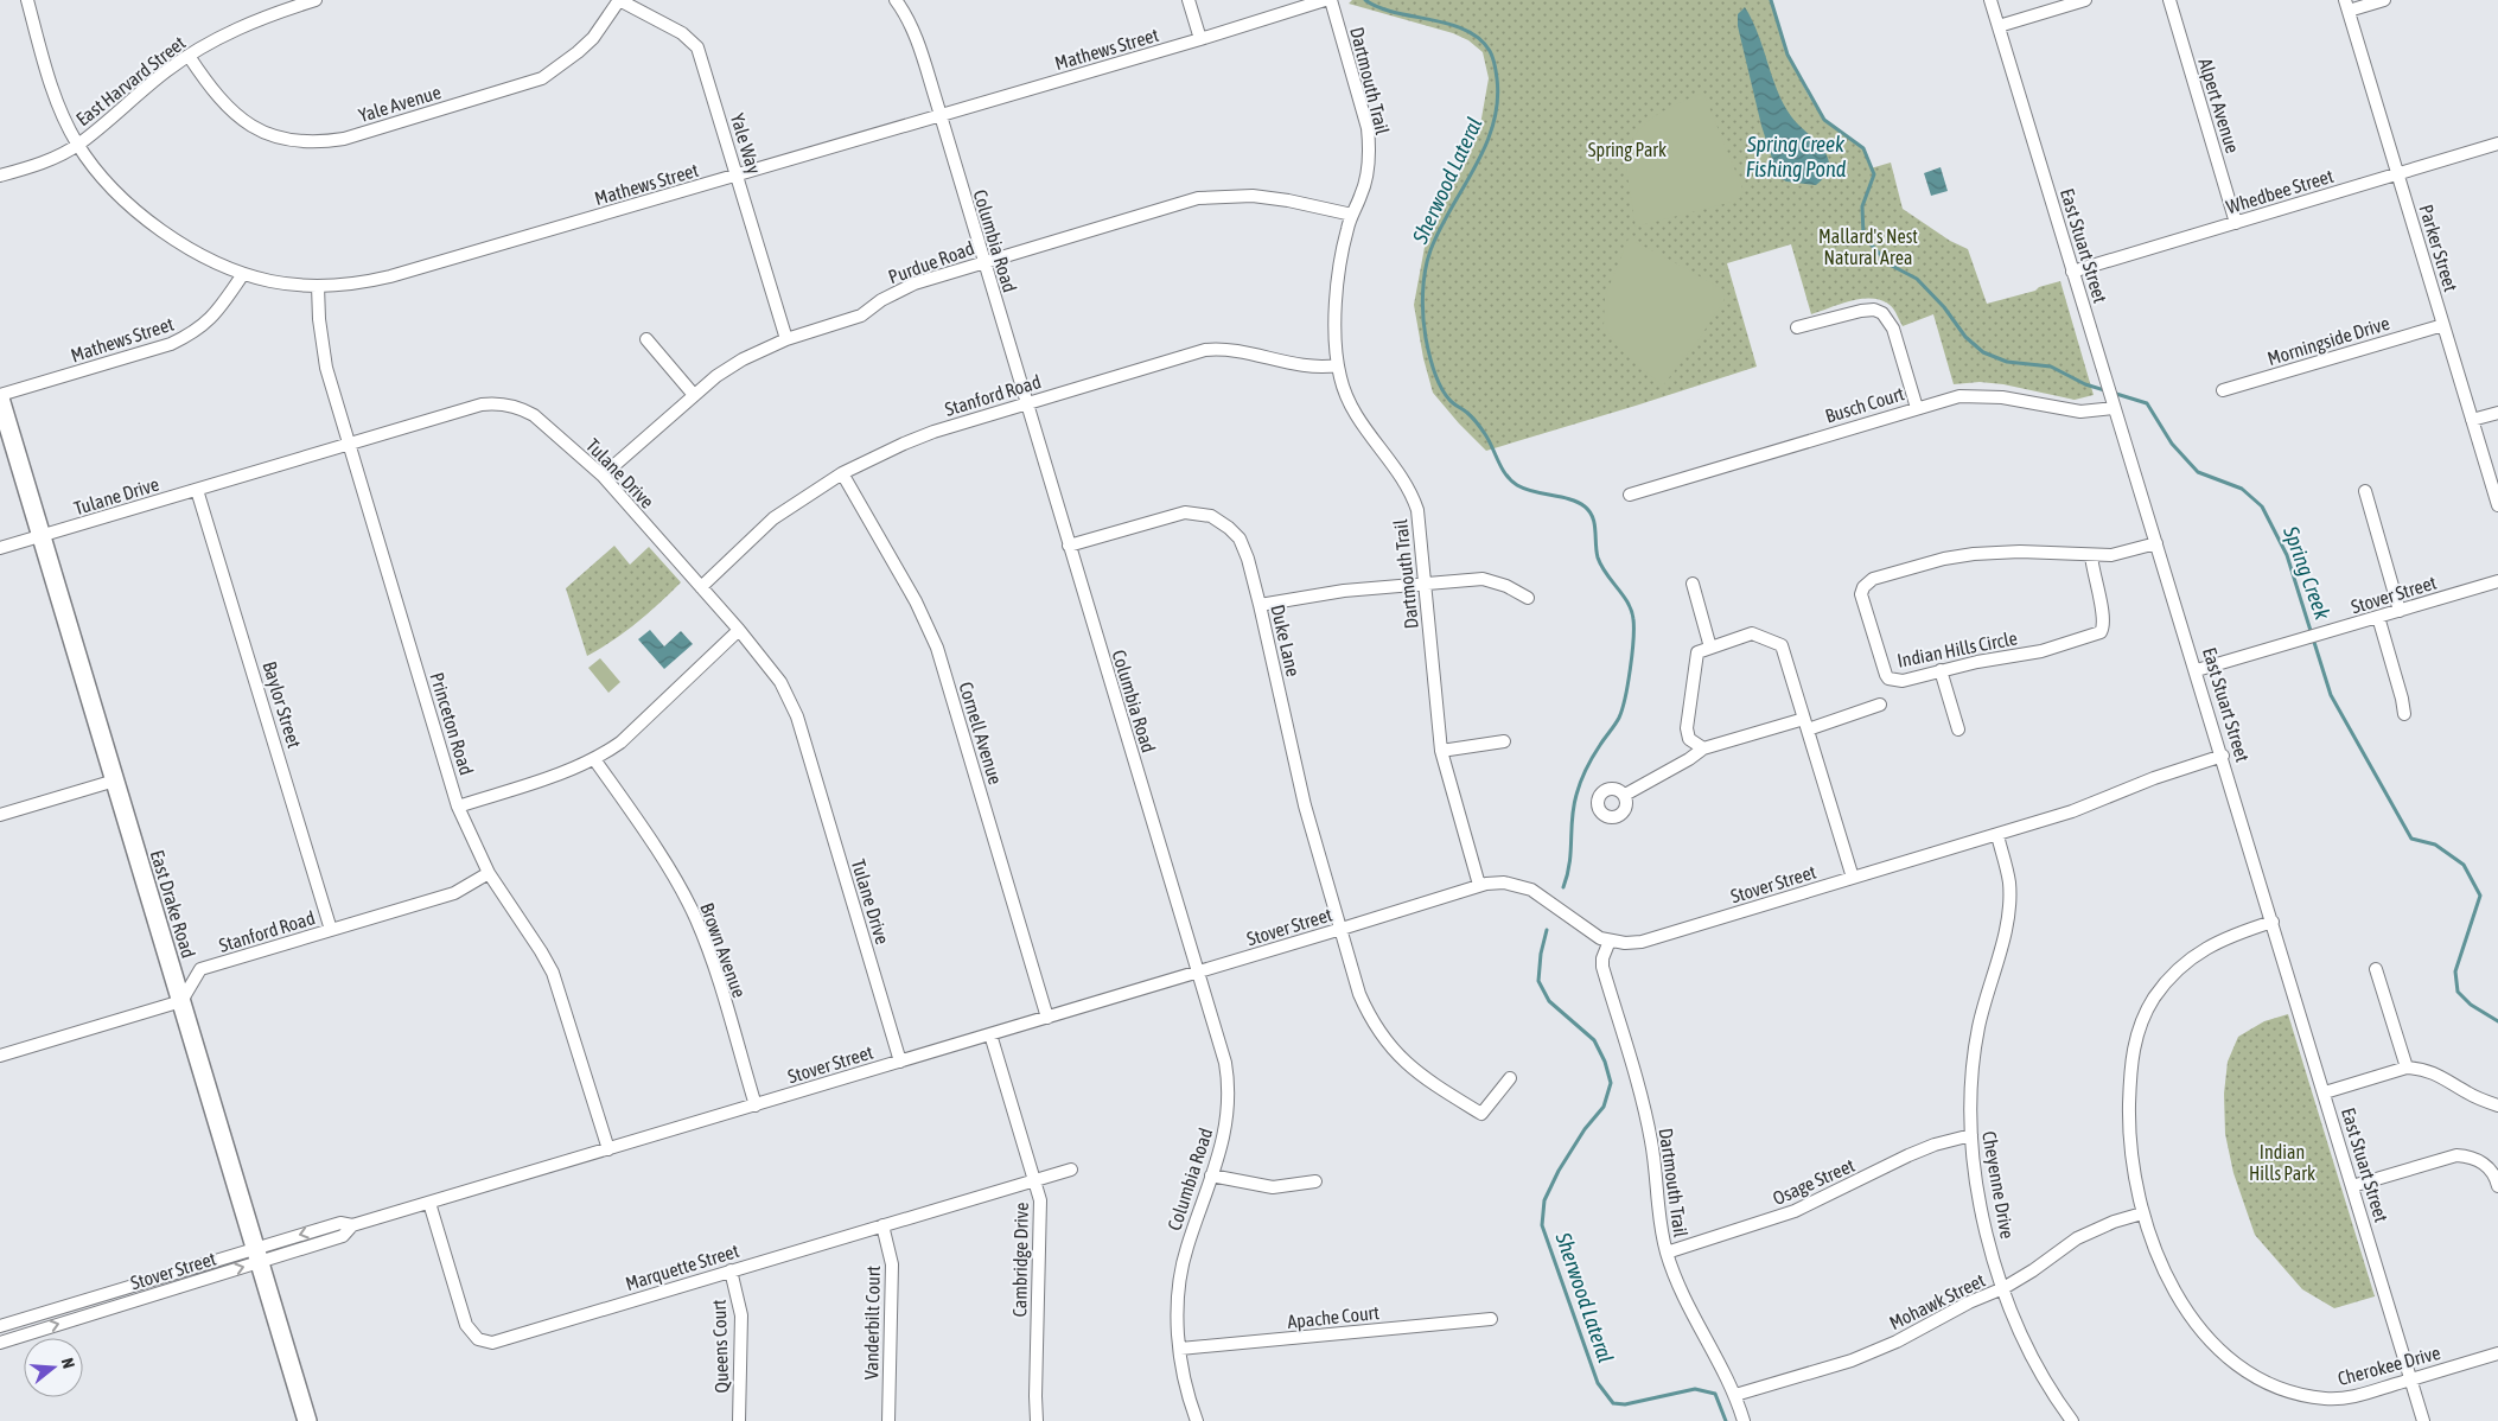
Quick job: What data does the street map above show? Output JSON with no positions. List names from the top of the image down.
{
  "streets": {
    "main road": ["East Drake Road"],
    "street": [
      "Mathews Street",
      "East Harvard Street",
      "Dartmouth Trail",
      "Yale Avenue",
      "Alpert Avenue",
      "Yale Way",
      "Whedbee Street",
      "Columbia Road",
      "East Stuart Street",
      "Parker Street",
      "Purdue Road",
      "Morningside Drive",
      "Stanford Road",
      "Busch Court",
      "Tulane Drive",
      "Stover Street",
      "Duke Lane",
      "Indian Hills Circle",
      "Baylor Street",
      "Princeton Road",
      "Cornell Avenue",
      "Brown Avenue",
      "Osage Street",
      "Cheyenne Drive",
      "Cambridge Drive",
      "Marquette Street",
      "Mohawk Street",
      "Apache Court",
      "Vanderbilt Court",
      "Queens Court",
      "Cherokee Drive"
    ]
  },
  "crossings": [
    ["Mathews Street", "Yale Way"],
    ["Mathews Street", "Columbia Road"],
    ["Mathews Street", "Princeton Road"],
    ["Mathews Street", "East Drake Road"],
    ["East Harvard Street", "Yale Avenue"],
    ["Dartmouth Trail", "Purdue Road"],
    ["Dartmouth Trail", "Stanford Road"],
    ["Dartmouth Trail", "Stover Street"],
    ["Dartmouth Trail", "Osage Street"],
    ["Dartmouth Trail", "Mohawk Street"],
    ["Yale Avenue", "Yale Way"],
    ["Alpert Avenue", "Whedbee Street"],
    ["Yale Way", "Purdue Road"],
    ["Whedbee Street", "East Stuart Street"],
    ["Whedbee Street", "Parker Street"],
    ["Columbia Road", "Purdue Road"],
    ["Columbia Road", "Stanford Road"],
    ["Columbia Road", "Stover Street"],
    ["Columbia Road", "Duke Lane"],
    ["Columbia Road", "Apache Court"],
    ["East Stuart Street", "Busch Court"],
    ["East Stuart Street", "Stover Street"],
    ["East Stuart Street", "Indian Hills Circle"],
    ["East Stuart Street", "Cherokee Drive"],
    ["Parker Street", "Morningside Drive"],
    ["Purdue Road", "Tulane Drive"],
    ["Stanford Road", "Tulane Drive"],
    ["Stanford Road", "Baylor Street"],
    ["Stanford Road", "Princeton Road"],
    ["Stanford Road", "Cornell Avenue"],
    ["Stanford Road", "East Drake Road"],
    ["Tulane Drive", "Stover Street"],
    ["Tulane Drive", "Baylor Street"],
    ["Tulane Drive", "Princeton Road"],
    ["Tulane Drive", "East Drake Road"],
    ["Stover Street", "Duke Lane"],
    ["Stover Street", "Princeton Road"],
    ["Stover Street", "Cornell Avenue"],
    ["Stover Street", "East Drake Road"],
    ["Stover Street", "Brown Avenue"],
    ["Stover Street", "Cheyenne Drive"],
    ["Stover Street", "Cambridge Drive"],
    ["Stover Street", "Marquette Street"],
    ["Osage Street", "Cheyenne Drive"],
    ["Cheyenne Drive", "Mohawk Street"],
    ["Cambridge Drive", "Marquette Street"],
    ["Marquette Street", "Vanderbilt Court"],
    ["Marquette Street", "Queens Court"],
    ["Mohawk Street", "Cherokee Drive"]
  ],
  "water": ["Spring Creek Fishing Pond", "Sherwood Lateral", "Spring Creek"],
  "parks": ["Spring Park", "Mallard's Nest Natural Area", "Indian Hills Park"],
  "north": "right"
}
